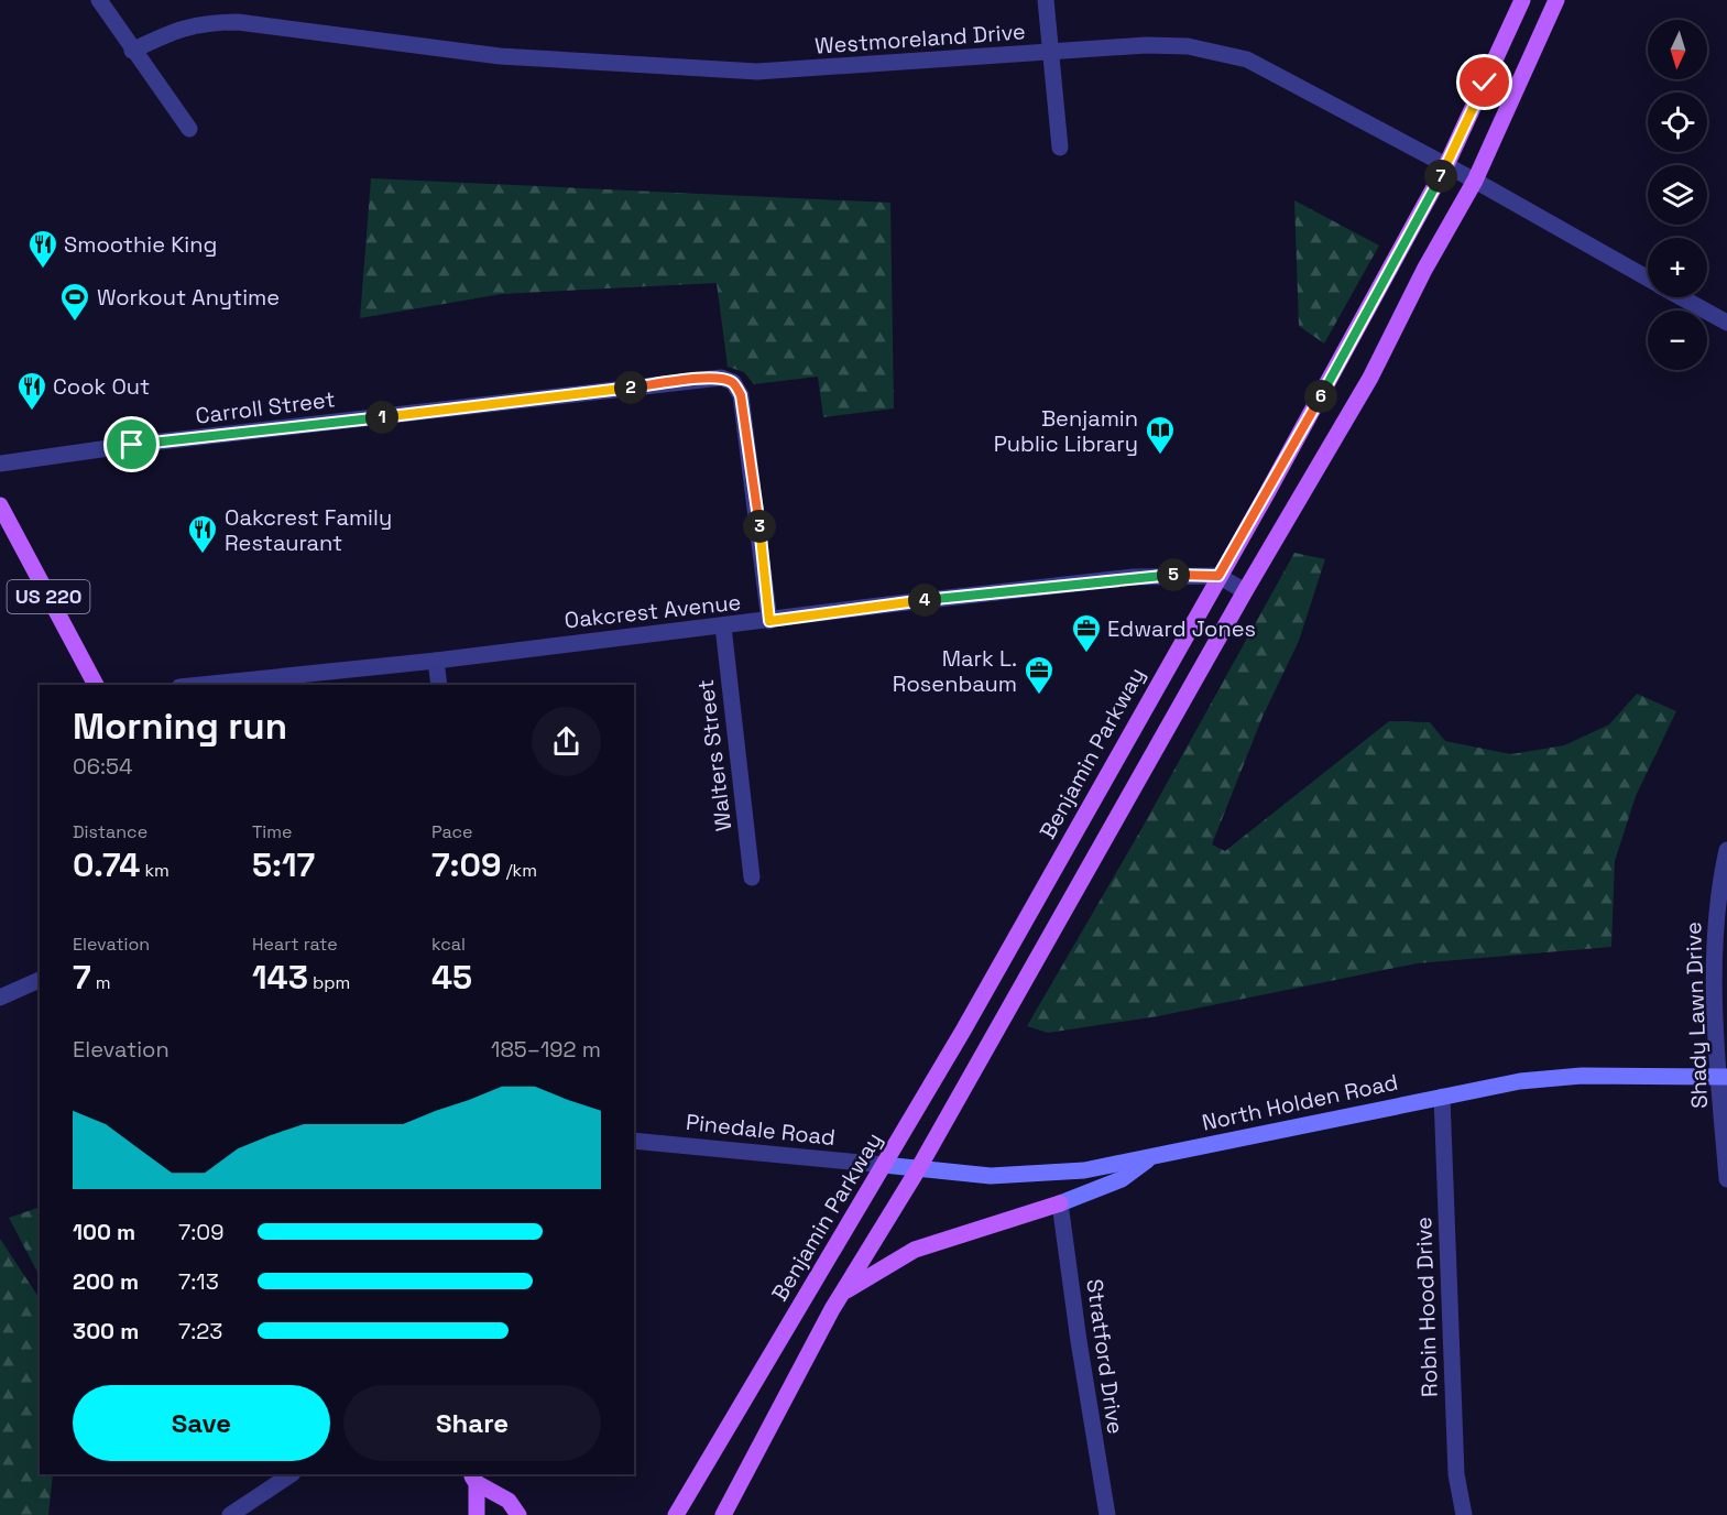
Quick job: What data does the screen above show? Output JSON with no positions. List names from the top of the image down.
{
  "streets": {
    "main road": ["US 220", "Benjamin Parkway", "North Holden Road"],
    "street": [
      "Westmoreland Drive",
      "Carroll Street",
      "Oakcrest Avenue",
      "Walters Street",
      "Shady Lawn Drive",
      "Pinedale Road",
      "Robin Hood Drive",
      "Stratford Drive"
    ]
  },
  "crossings": [
    ["Westmoreland Drive", "Benjamin Parkway"],
    ["Carroll Street", "Oakcrest Avenue"],
    ["Oakcrest Avenue", "Benjamin Parkway"],
    ["Oakcrest Avenue", "Walters Street"],
    ["Benjamin Parkway", "North Holden Road"],
    ["Benjamin Parkway", "Pinedale Road"],
    ["Shady Lawn Drive", "North Holden Road"],
    ["North Holden Road", "Pinedale Road"],
    ["North Holden Road", "Robin Hood Drive"]
  ],
  "places": {
    "restaurant": ["Smoothie King", "Cook Out", "Oakcrest Family Restaurant"],
    "sports": ["Workout Anytime"],
    "library": ["Benjamin Public Library"],
    "office": ["Edward Jones", "Mark L. Rosenbaum"]
  },
  "north": "bottom",
  "page": {
    "map_buttons": ["+", "−"],
    "pins": [
      "7",
      "2",
      "6",
      "1",
      "3",
      "5",
      "4"
    ],
    "heading": ["Morning run", "06:54"],
    "stats": [
      ["Distance", "0.74 km"],
      ["Time", "5:17"],
      ["Pace", "7:09 /km"],
      ["Elevation", "7 m"],
      ["Heart rate", "143 bpm"],
      ["kcal", "45"]
    ],
    "chart": ["Elevation", "185–192 m"],
    "list": [
      {
        "name": "100 m",
        "note": "7:09"
      },
      {
        "name": "200 m",
        "note": "7:13"
      },
      {
        "name": "300 m",
        "note": "7:23"
      }
    ],
    "buttons": ["Save", "Share"]
  }
}
